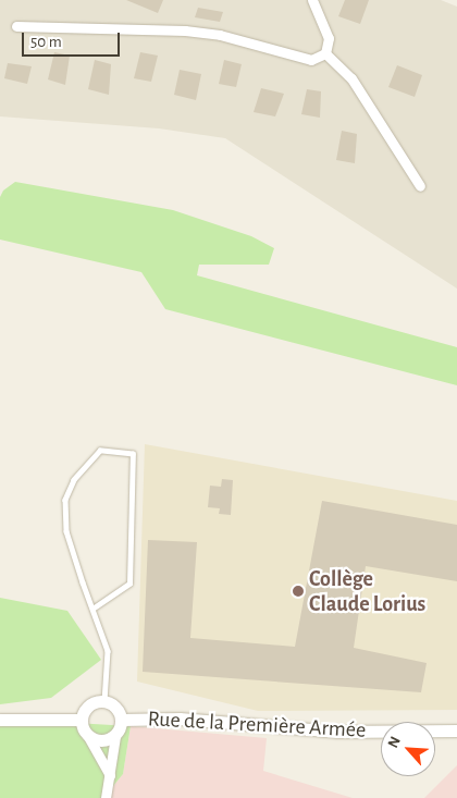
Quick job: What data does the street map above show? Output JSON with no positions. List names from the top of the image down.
{
  "streets": {
    "street": ["Rue de la Première Armée"]
  },
  "places": ["Collège Claude Lorius"],
  "scale_bar": "50 m",
  "north": "top left"
}
